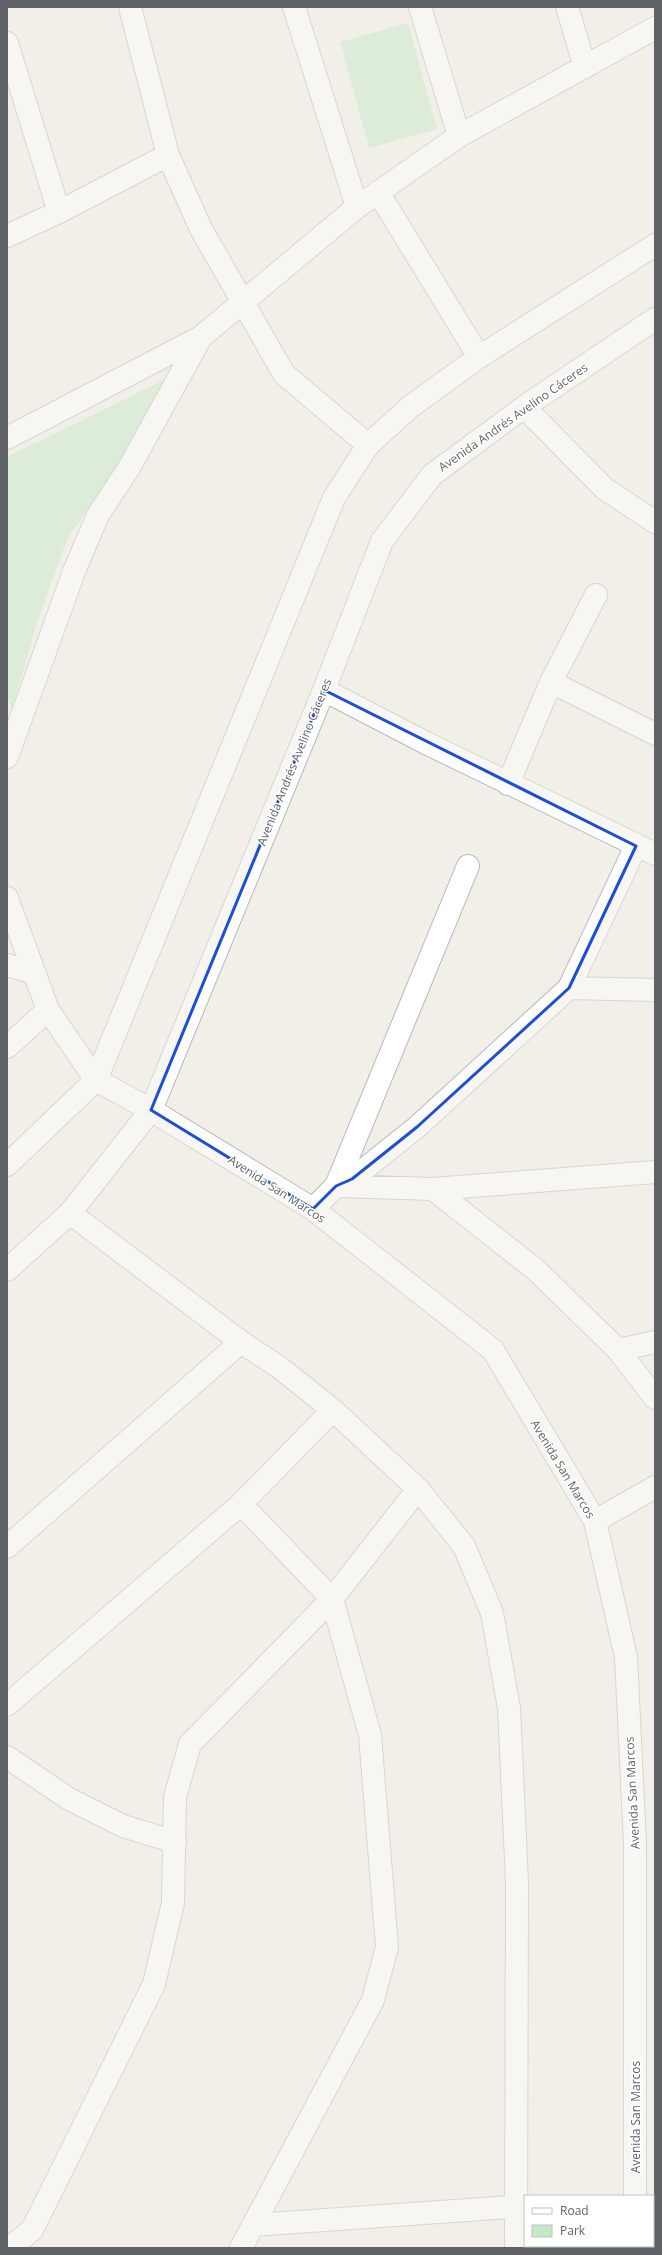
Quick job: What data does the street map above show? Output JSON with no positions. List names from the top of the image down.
{
  "streets": {
    "street": ["Avenida Andrés Avelino Cáceres", "Avenida San Marcos"]
  },
  "crossings": [
    ["Avenida Andrés Avelino Cáceres", "Avenida San Marcos"]
  ],
  "legend": ["Road", "Park"]
}
